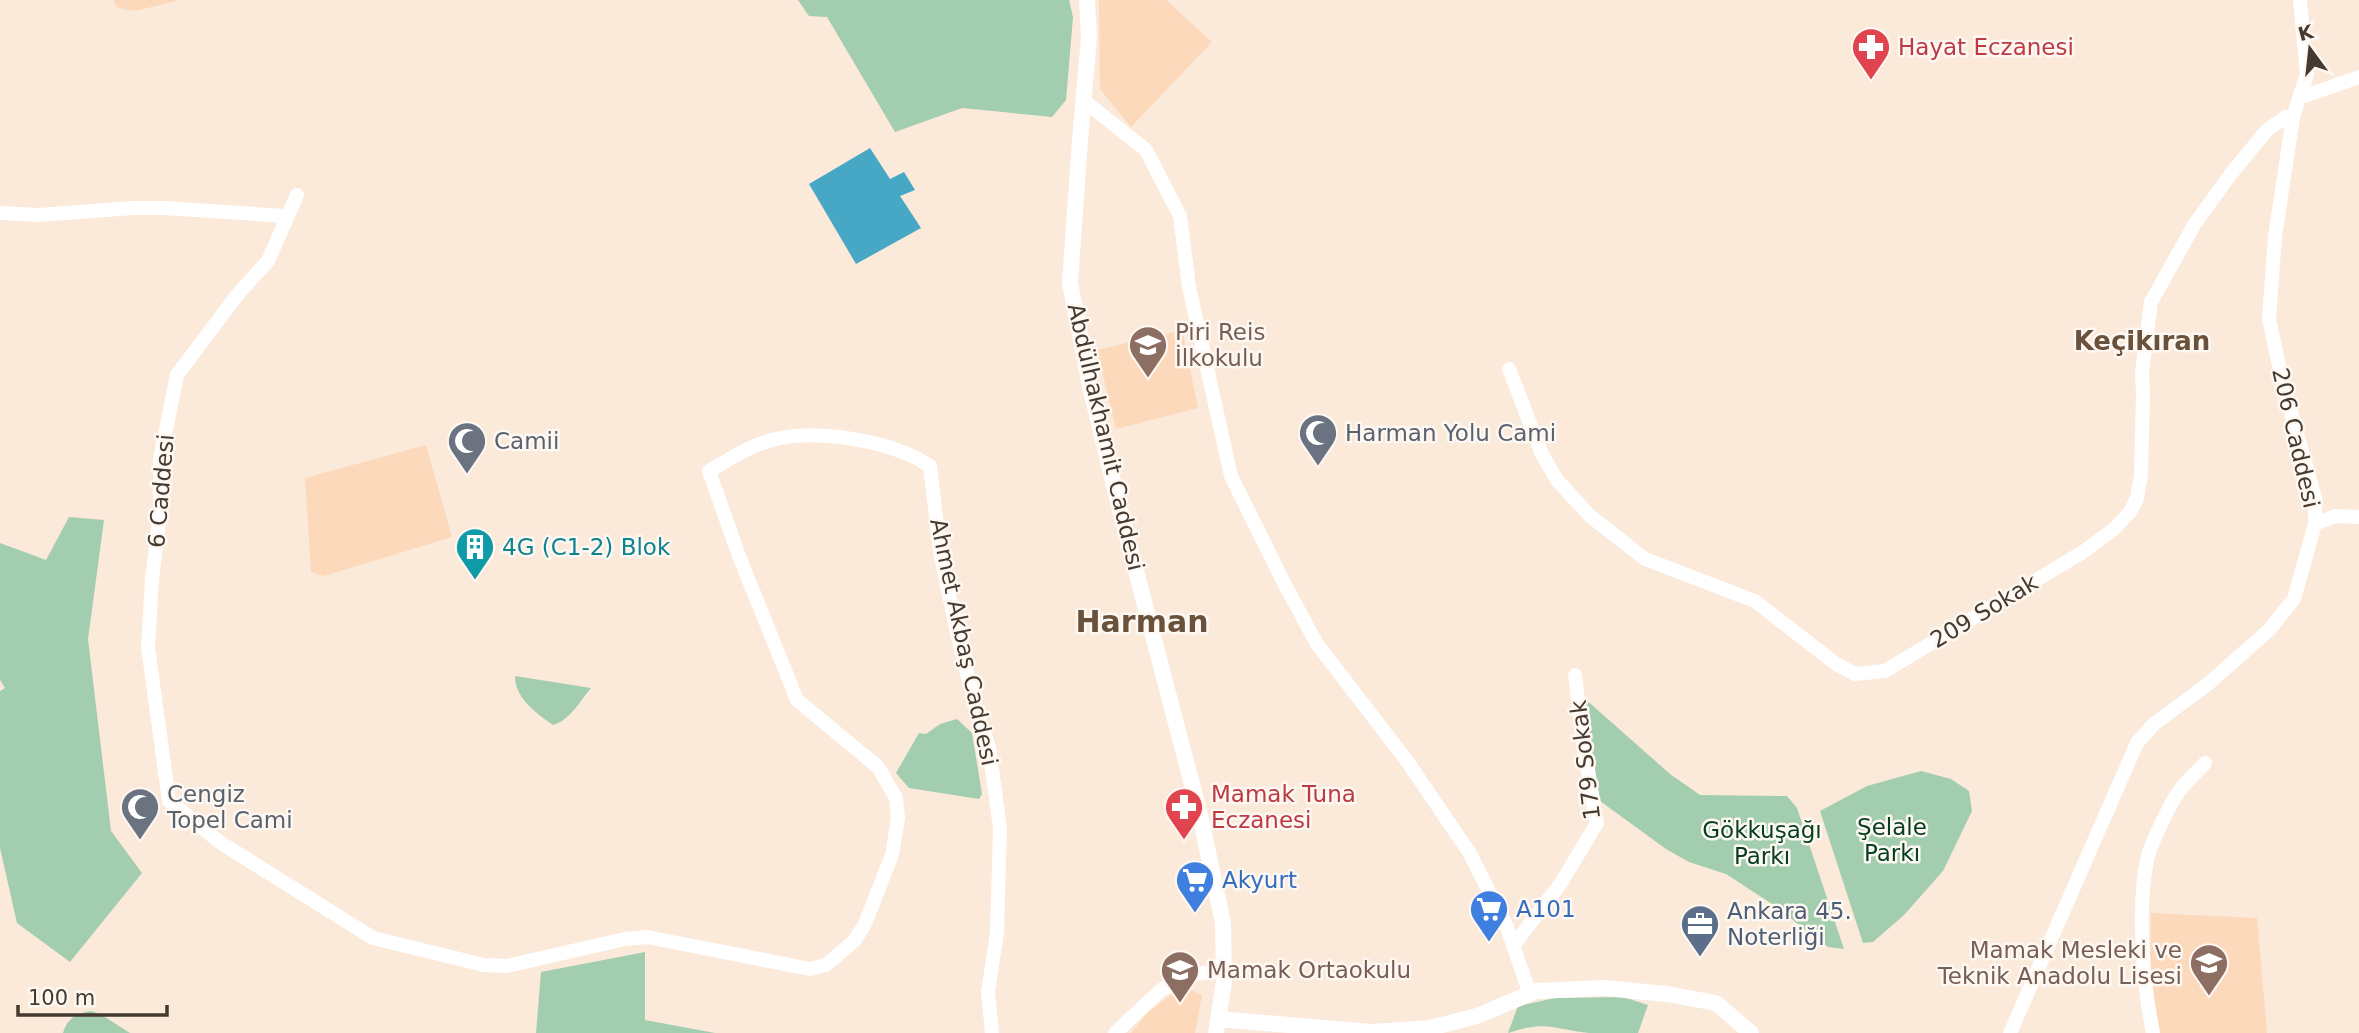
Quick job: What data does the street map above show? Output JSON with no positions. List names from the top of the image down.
{
  "streets": {
    "main road": ["Abdülhakhamit Caddesi"],
    "street": [
      "206 Caddesi",
      "6 Caddesi",
      "209 Sokak",
      "Ahmet Akbaş Caddesi",
      "179 Sokak"
    ]
  },
  "crossings": [
    ["206 Caddesi", "209 Sokak"],
    ["6 Caddesi", "Ahmet Akbaş Caddesi"]
  ],
  "districts": ["Keçikıran", "Harman"],
  "parks": ["Şelale Parkı", "Gökkuşağı Parkı"],
  "places": {
    "pharmacy": ["Hayat Eczanesi", "Mamak Tuna Eczanesi"],
    "school or university": ["Piri Reis İlkokulu", "Mamak Mesleki ve Teknik Anadolu Lisesi", "Mamak Ortaokulu"],
    "mosque": ["Harman Yolu Cami", "Camii", "Cengiz Topel Cami"],
    "building": ["4G (C1-2) Blok"],
    "supermarket": ["Akyurt", "A101"],
    "office": ["Ankara 45. Noterliği"]
  },
  "scale_bar": "100 m",
  "north": "top"
}
